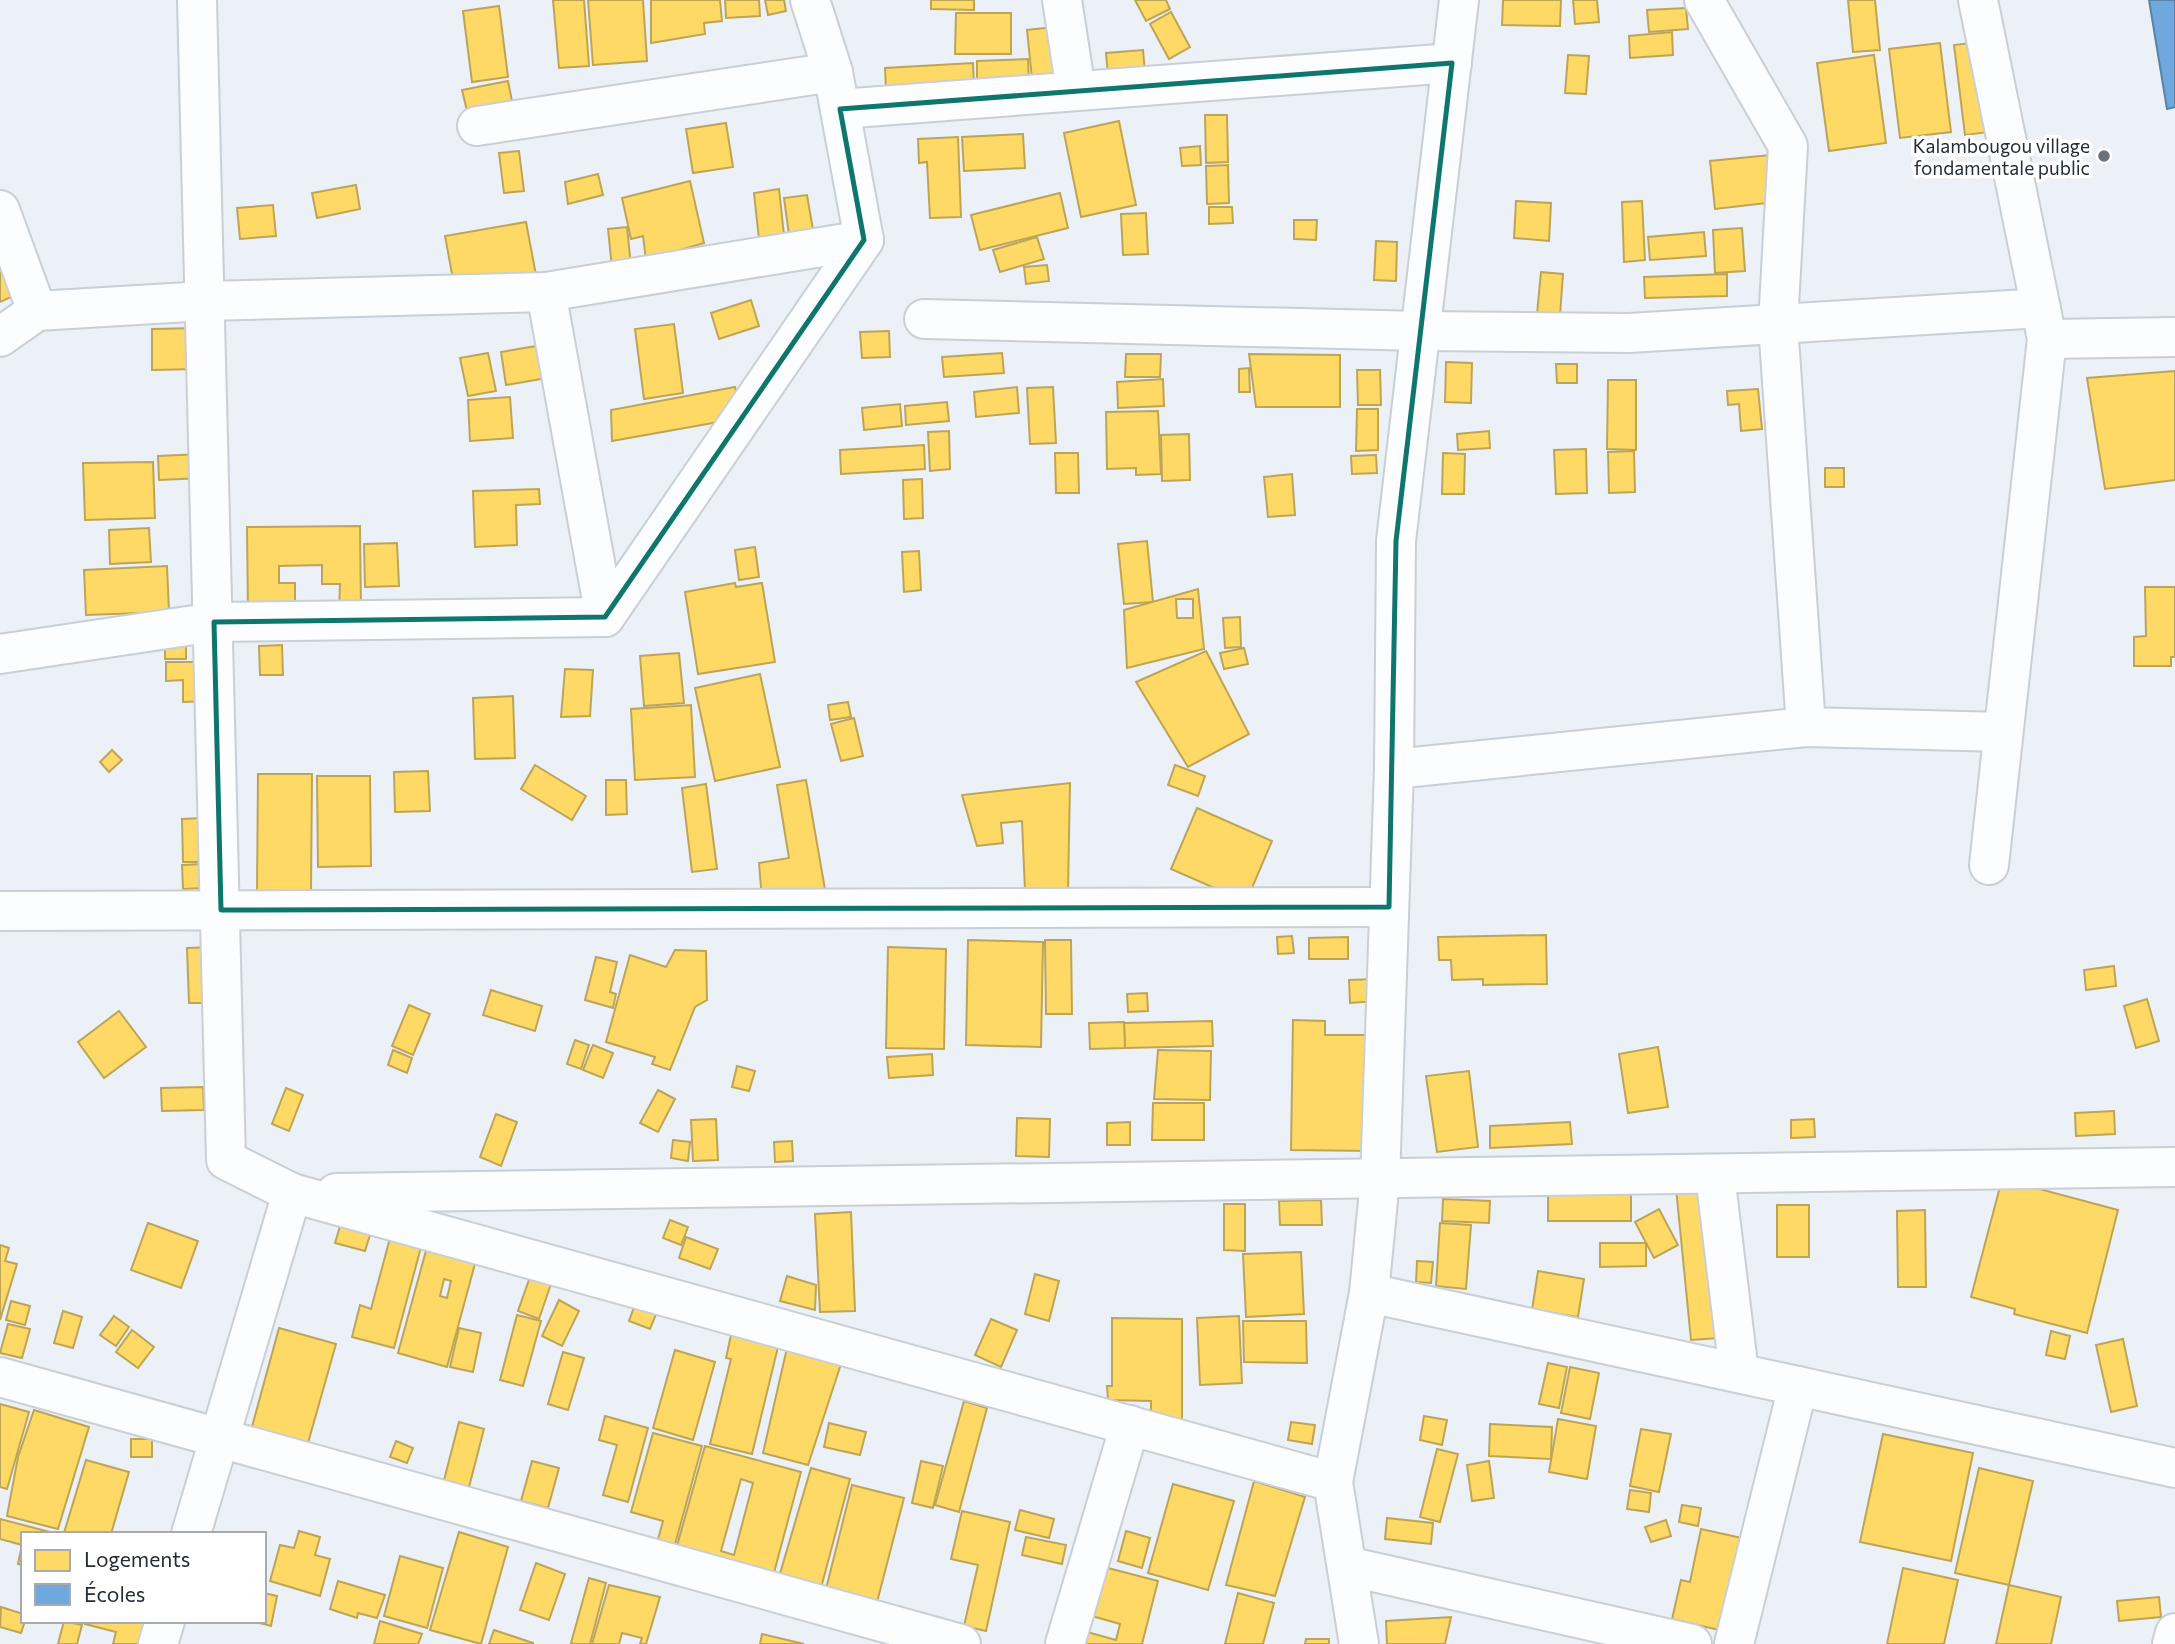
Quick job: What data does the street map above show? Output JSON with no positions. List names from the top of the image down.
{
  "places": ["Kalambougou village fondamentale public"],
  "legend": ["Logements", "Écoles"]
}
